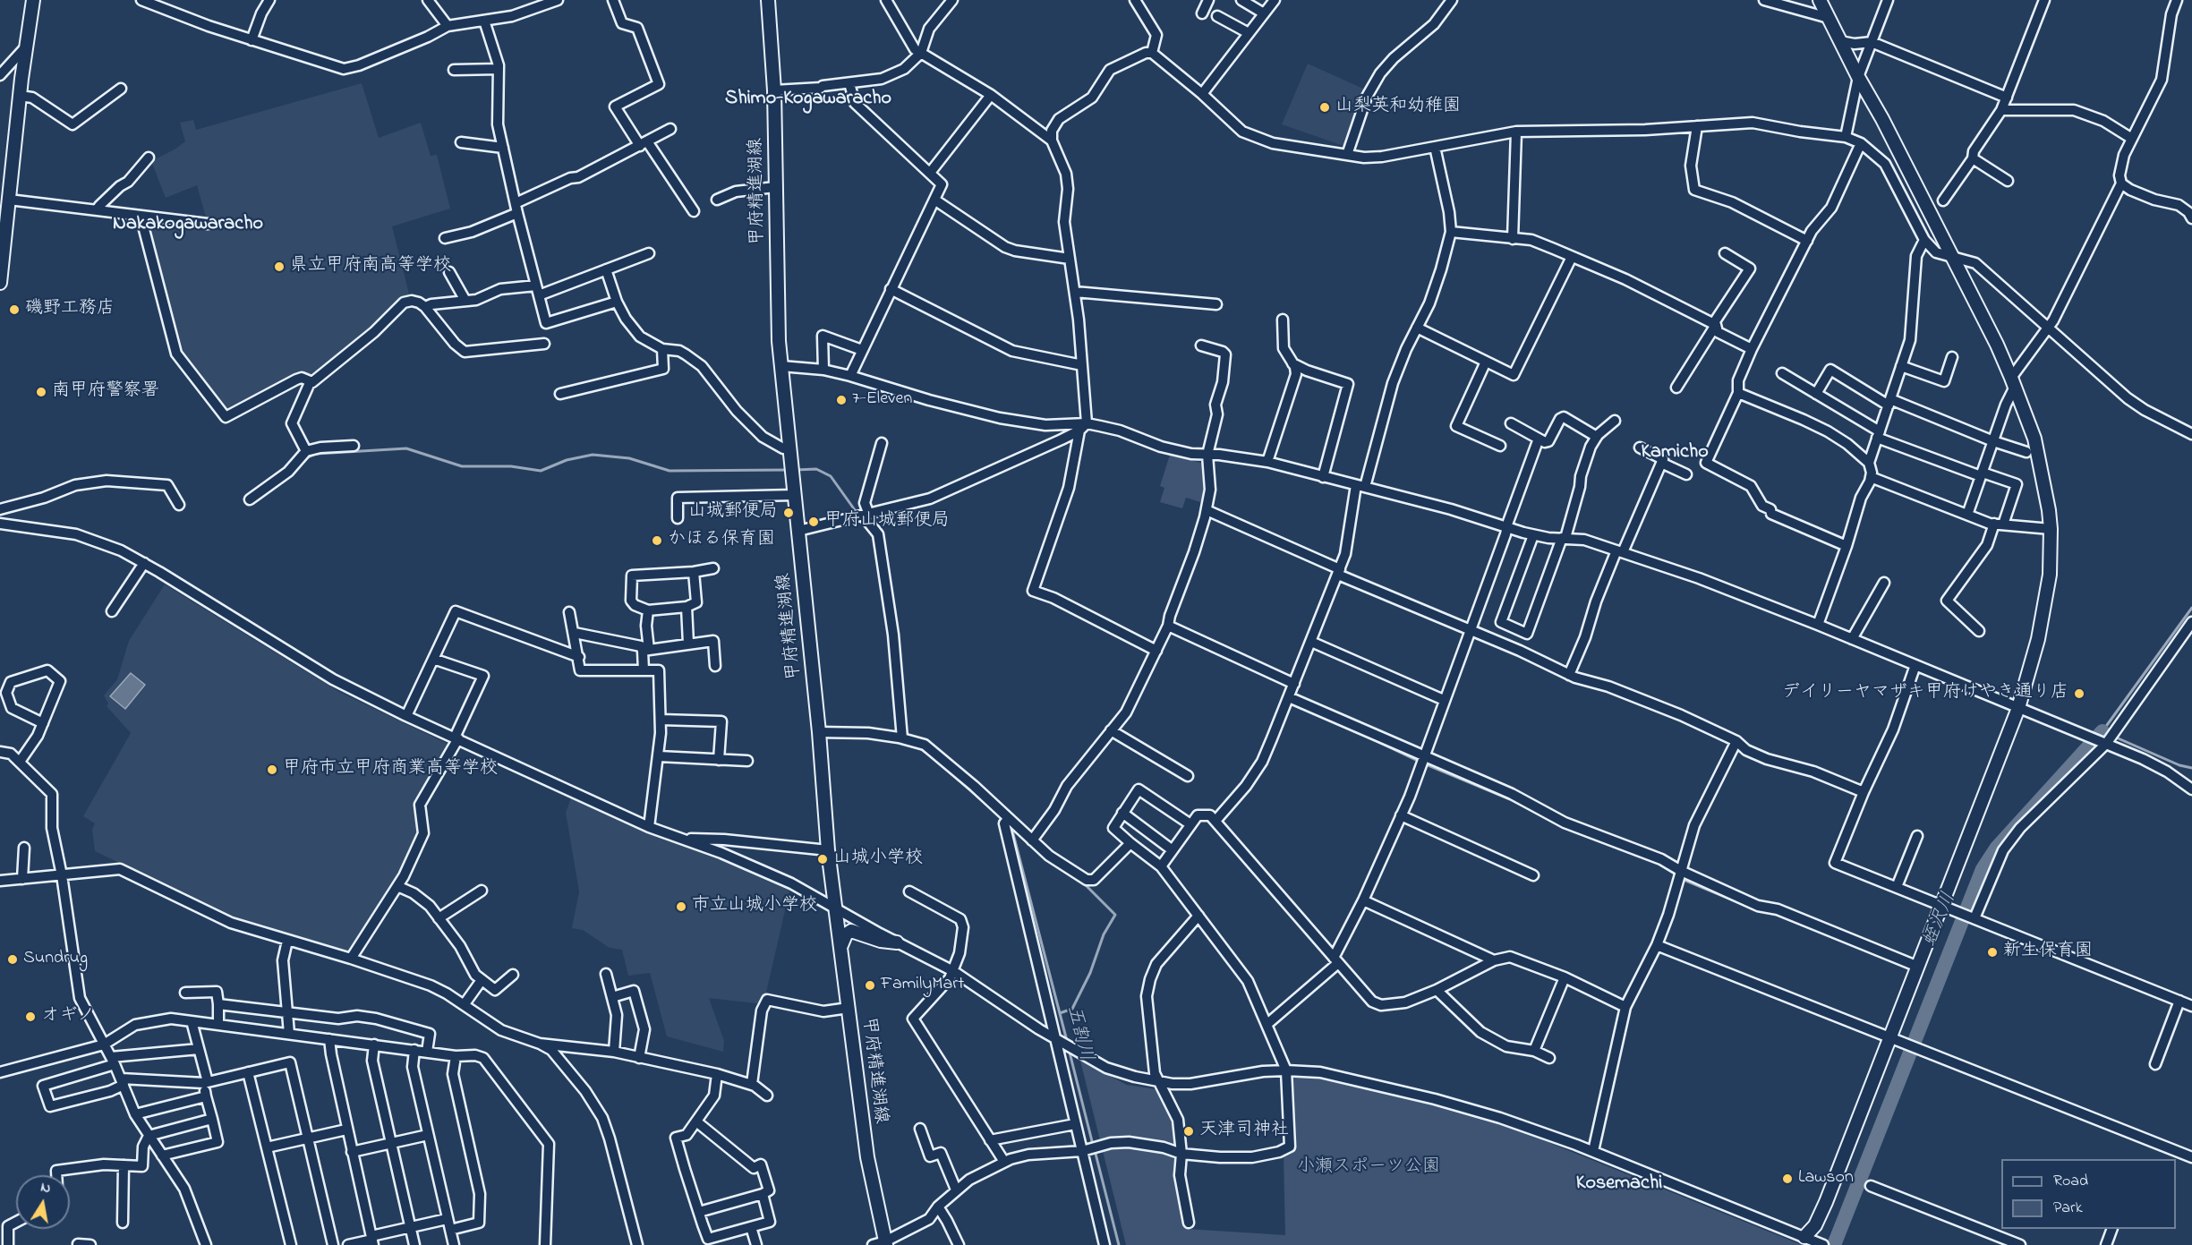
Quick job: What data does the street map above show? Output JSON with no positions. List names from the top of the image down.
{
  "streets": {
    "main road": ["甲府精進湖線"]
  },
  "districts": [
    "Shimo-Kogawaracho",
    "Nakakogawaracho",
    "Kamicho",
    "Kosemachi"
  ],
  "water": ["蛭沢川", "五割川"],
  "parks": ["小瀬スポーツ公園"],
  "places": [
    "山梨英和幼稚園",
    "県立甲府南高等学校",
    "磯野工務店",
    "南甲府警察署",
    "7-Eleven",
    "山城郵便局",
    "甲府山城郵便局",
    "かほる保育園",
    "デイリーヤマザキ甲府けやき通り店",
    "甲府市立甲府商業高等学校",
    "山城小学校",
    "市立山城小学校",
    "新生保育園",
    "Sundrug",
    "FamilyMart",
    "オギノ",
    "天津司神社",
    "Lawson"
  ],
  "legend": ["Road", "Park"],
  "north": "top"
}
